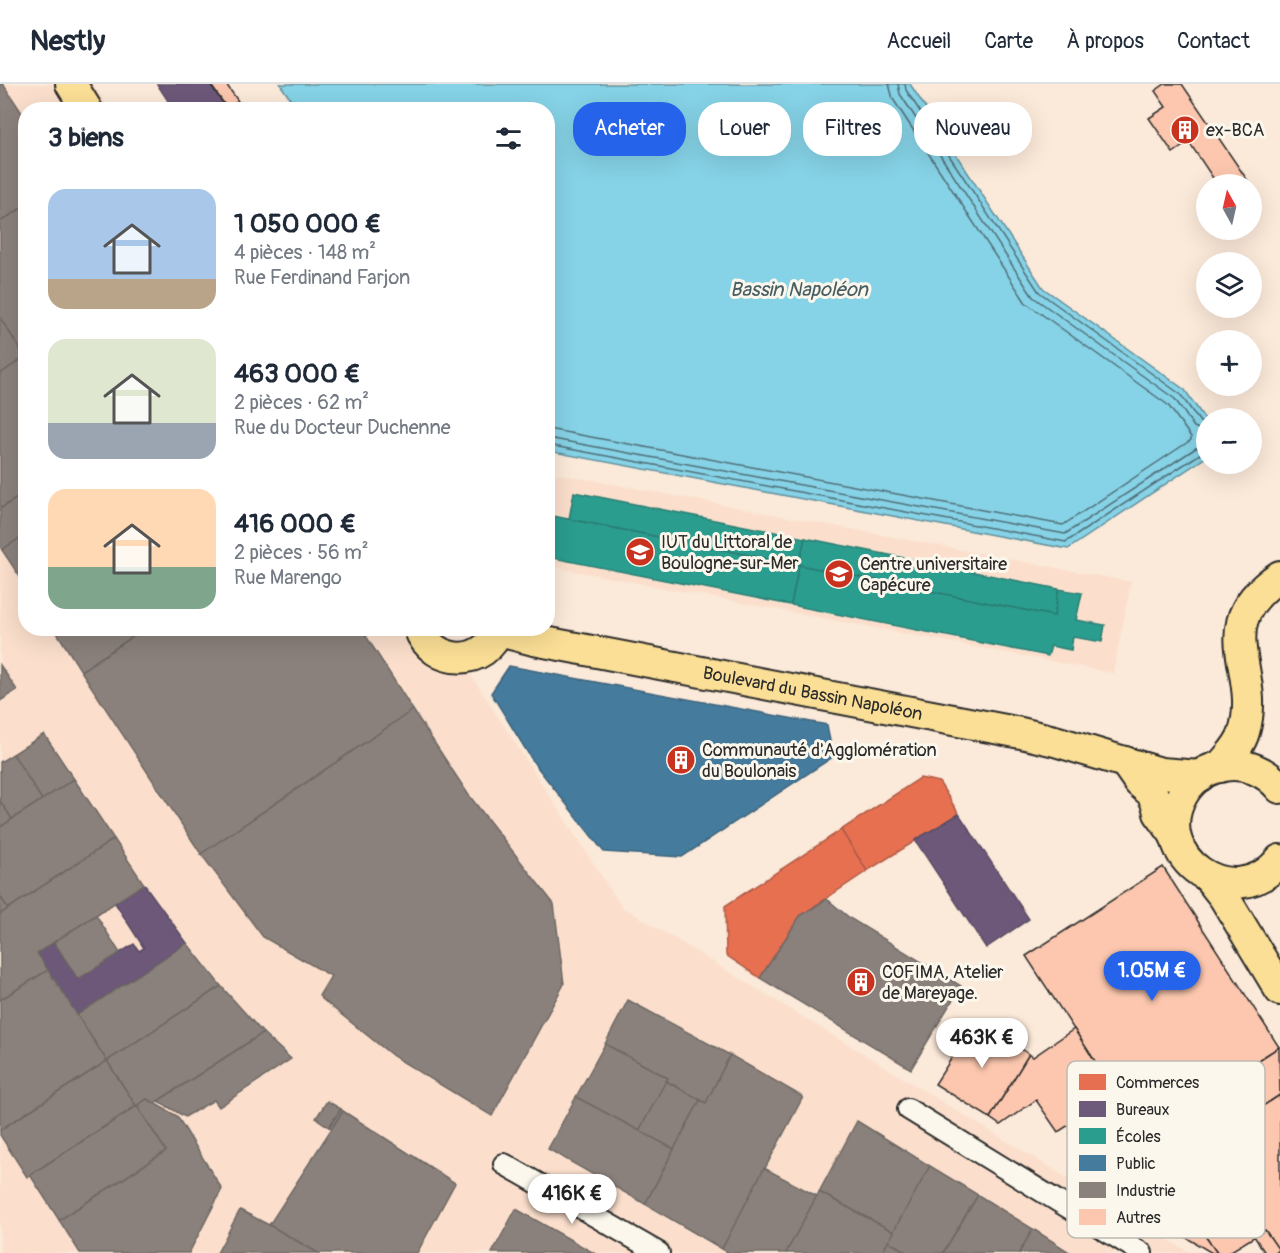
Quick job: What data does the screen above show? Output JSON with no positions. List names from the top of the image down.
{
  "streets": {
    "main road": ["Boulevard du Bassin Napoléon"]
  },
  "water": ["Bassin Napoléon"],
  "places": {
    "building": ["ex-BCA", "Communauté d'Agglomération du Boulonais", "COFIMA, Atelier de Mareyage."],
    "school or university": ["IUT du Littoral de Boulogne-sur-Mer", "Centre universitaire Capécure"]
  },
  "legend": [
    "Commerces",
    "Bureaux",
    "Écoles",
    "Public",
    "Industrie",
    "Autres"
  ],
  "north": "top",
  "page": {
    "header": "Nestly",
    "nav": [
      "Accueil",
      "Carte",
      "À propos",
      "Contact"
    ],
    "chip": [
      "Acheter",
      "Louer",
      "Filtres",
      "Nouveau"
    ],
    "heading": "3 biens",
    "map_buttons": ["+", "−"],
    "list": [
      {
        "name": "1 050 000 €",
        "note": "4 pièces · 148 m² · Rue Ferdinand Farjon"
      },
      {
        "name": "463 000 €",
        "note": "2 pièces · 62 m² · Rue du Docteur Duchenne"
      },
      {
        "name": "416 000 €",
        "note": "2 pièces · 56 m² · Rue Marengo"
      }
    ],
    "price": ["1.05M €", "463K €", "416K €"]
  }
}
